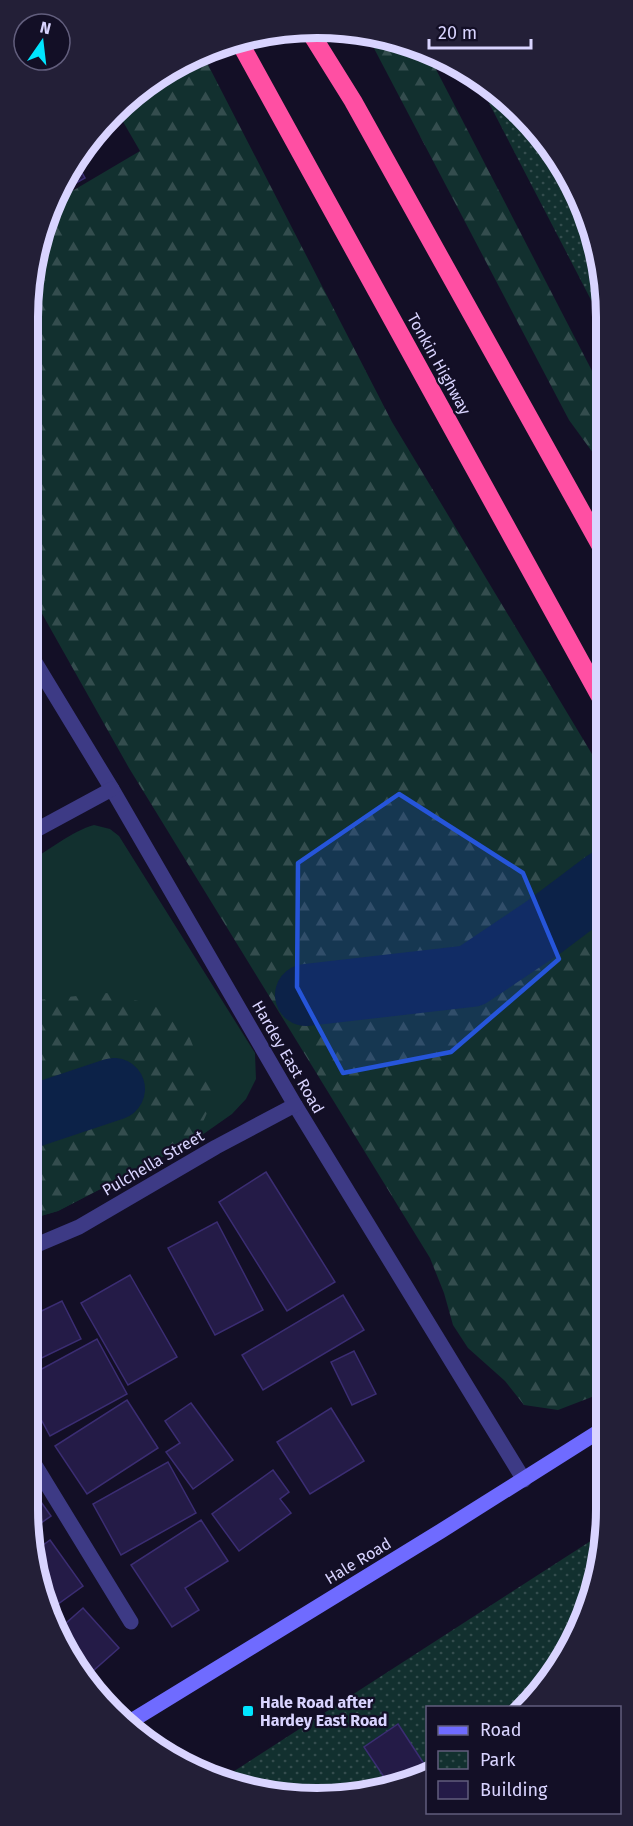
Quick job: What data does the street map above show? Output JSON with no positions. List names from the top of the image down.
{
  "streets": {
    "highway": ["Tonkin Highway"],
    "main road": ["Hale Road"],
    "street": ["Hardey East Road", "Pulchella Street"]
  },
  "crossings": [
    ["Hardey East Road", "Pulchella Street"],
    ["Hardey East Road", "Hale Road"]
  ],
  "places": {
    "transit": ["Hale Road after Hardey East Road"]
  },
  "legend": ["Road", "Park", "Building"],
  "scale_bar": "20 m",
  "north": "top"
}
